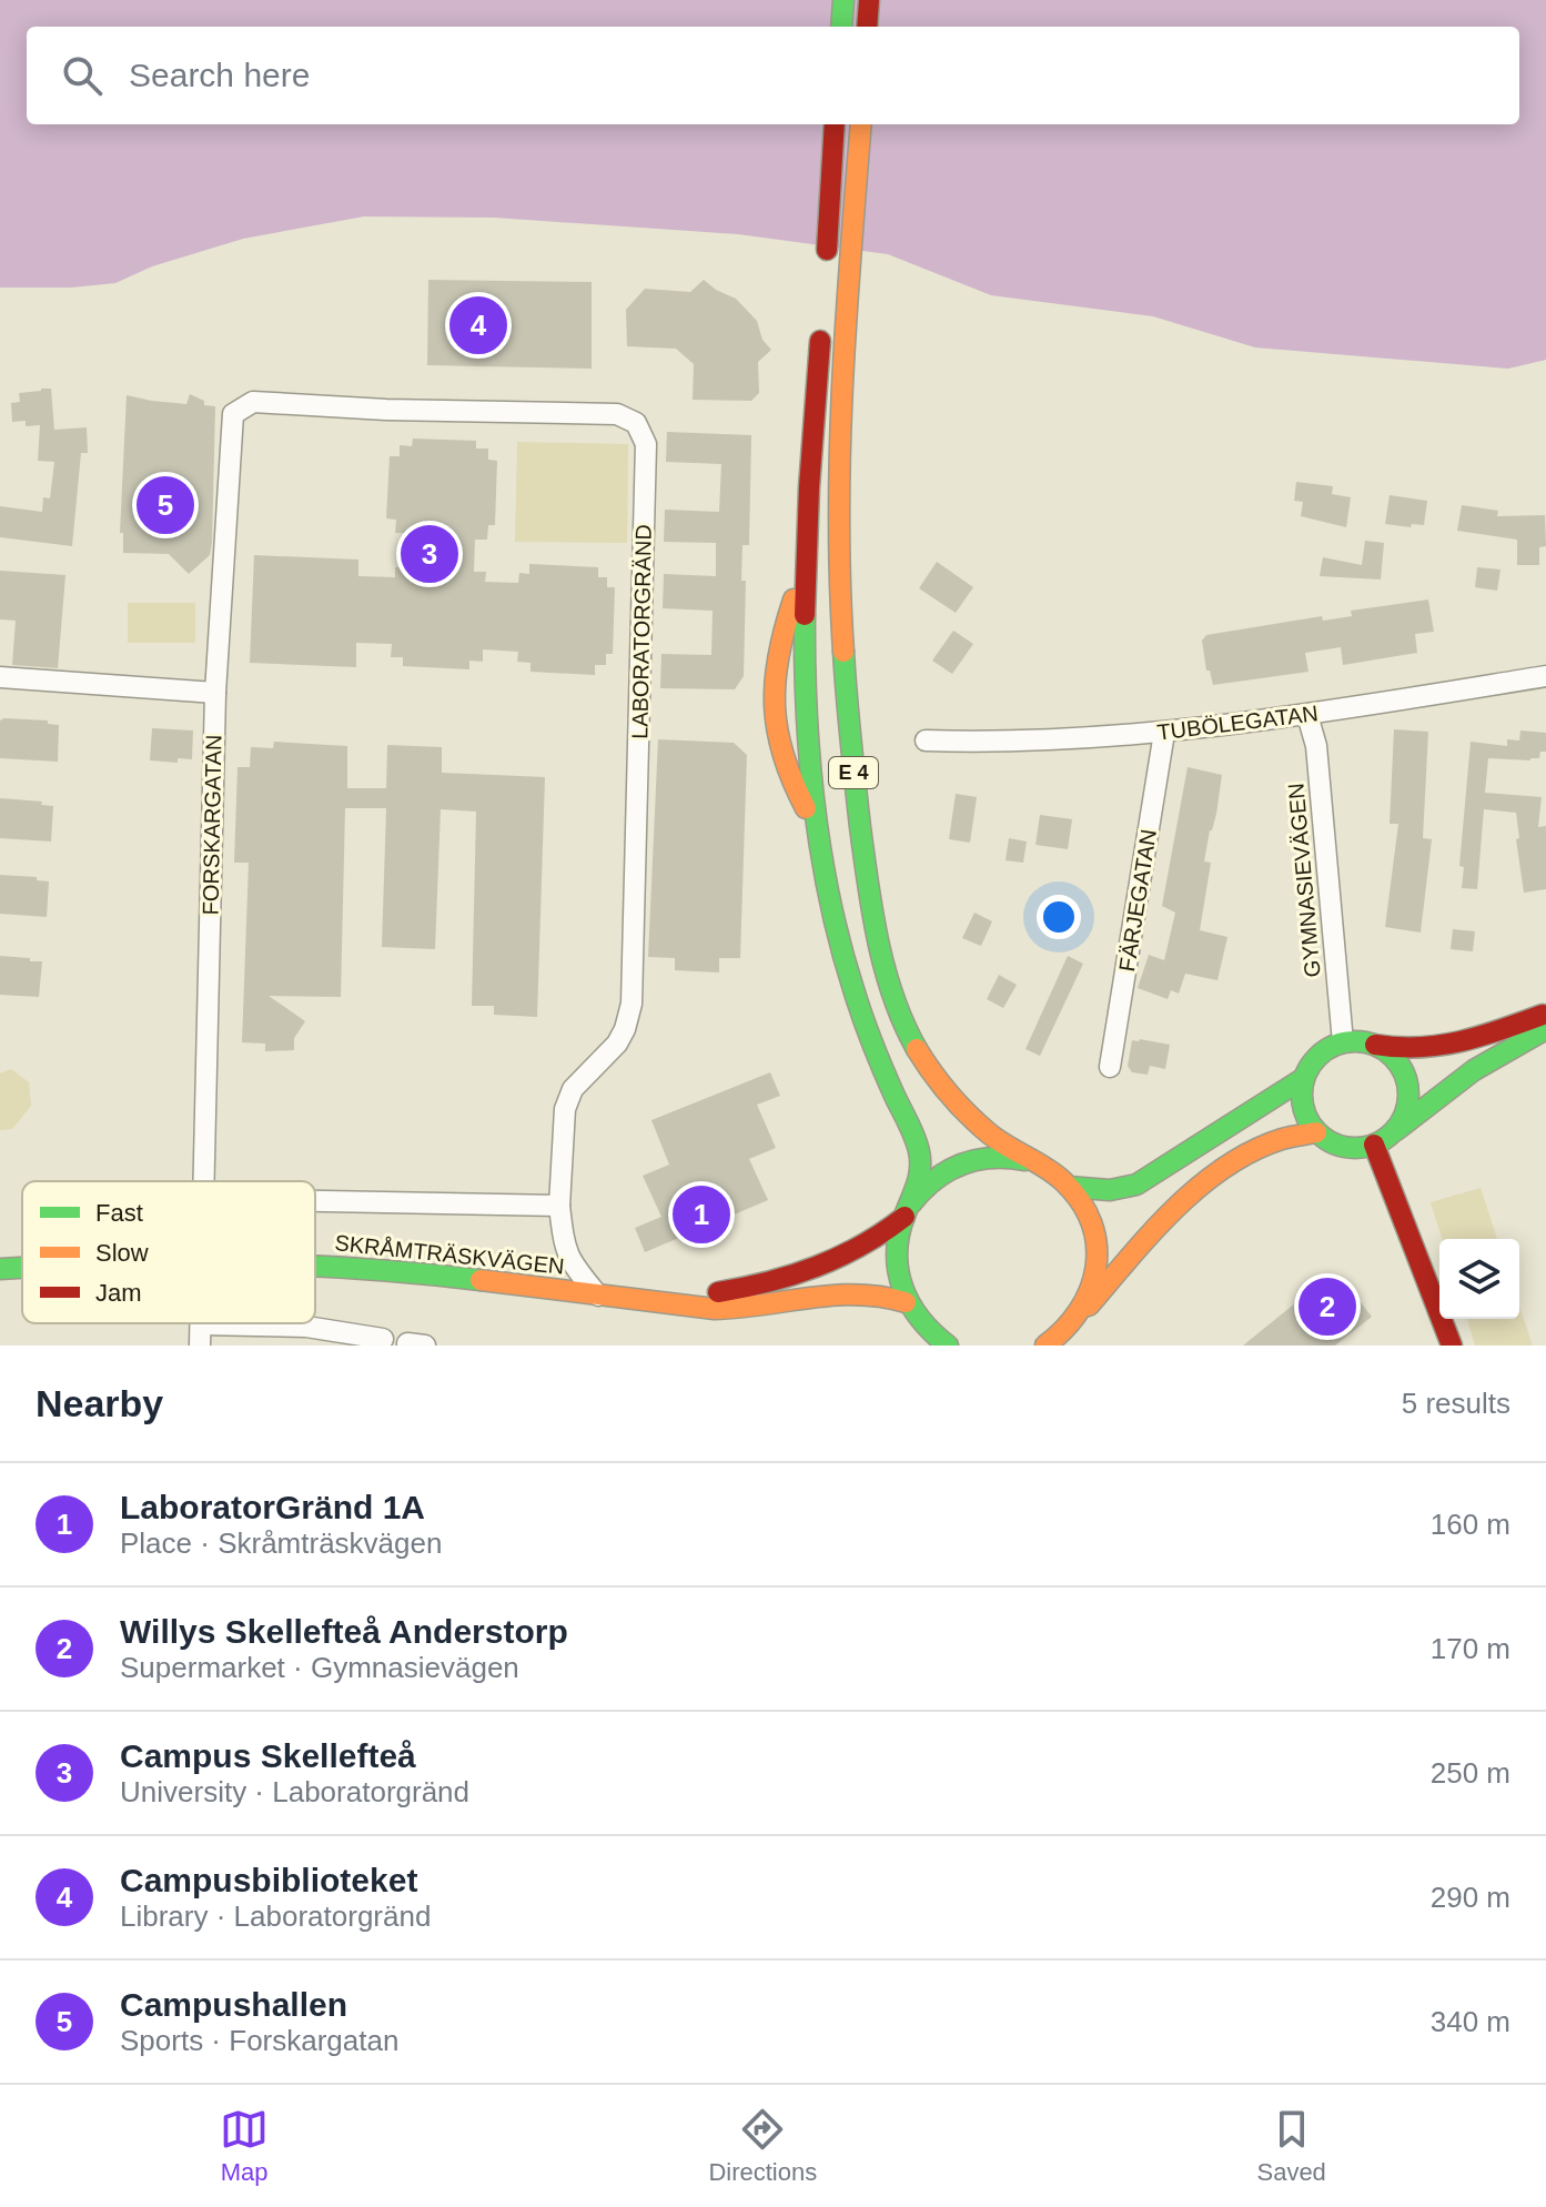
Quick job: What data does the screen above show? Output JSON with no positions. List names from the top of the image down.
{
  "streets": {
    "main road": ["E 4", "SKRÅMTRÄSKVÄGEN"],
    "street": [
      "LABORATORGRÄND",
      "TUBÖLEGATAN",
      "FORSKARGATAN",
      "GYMNASIEVÄGEN",
      "FÄRJEGATAN"
    ]
  },
  "crossings": [
    ["LABORATORGRÄND", "FORSKARGATAN"],
    ["LABORATORGRÄND", "SKRÅMTRÄSKVÄGEN"],
    ["TUBÖLEGATAN", "GYMNASIEVÄGEN"],
    ["TUBÖLEGATAN", "FÄRJEGATAN"],
    ["E 4", "SKRÅMTRÄSKVÄGEN"]
  ],
  "legend": ["Fast", "Slow", "Jam"],
  "page": {
    "search": "Search here",
    "pins": [
      "4",
      "5",
      "3",
      "1",
      "2"
    ],
    "heading": ["Nearby", "5 results"],
    "list": [
      {
        "mark": "1",
        "name": "LaboratorGränd 1A",
        "note": "Place · Skråmträskvägen",
        "value": "160 m"
      },
      {
        "mark": "2",
        "name": "Willys Skellefteå Anderstorp",
        "note": "Supermarket · Gymnasievägen",
        "value": "170 m"
      },
      {
        "mark": "3",
        "name": "Campus Skellefteå",
        "note": "University · Laboratorgränd",
        "value": "250 m"
      },
      {
        "mark": "4",
        "name": "Campusbiblioteket",
        "note": "Library · Laboratorgränd",
        "value": "290 m"
      },
      {
        "mark": "5",
        "name": "Campushallen",
        "note": "Sports · Forskargatan",
        "value": "340 m"
      }
    ],
    "nav": ["Map", "Directions", "Saved"]
  }
}
